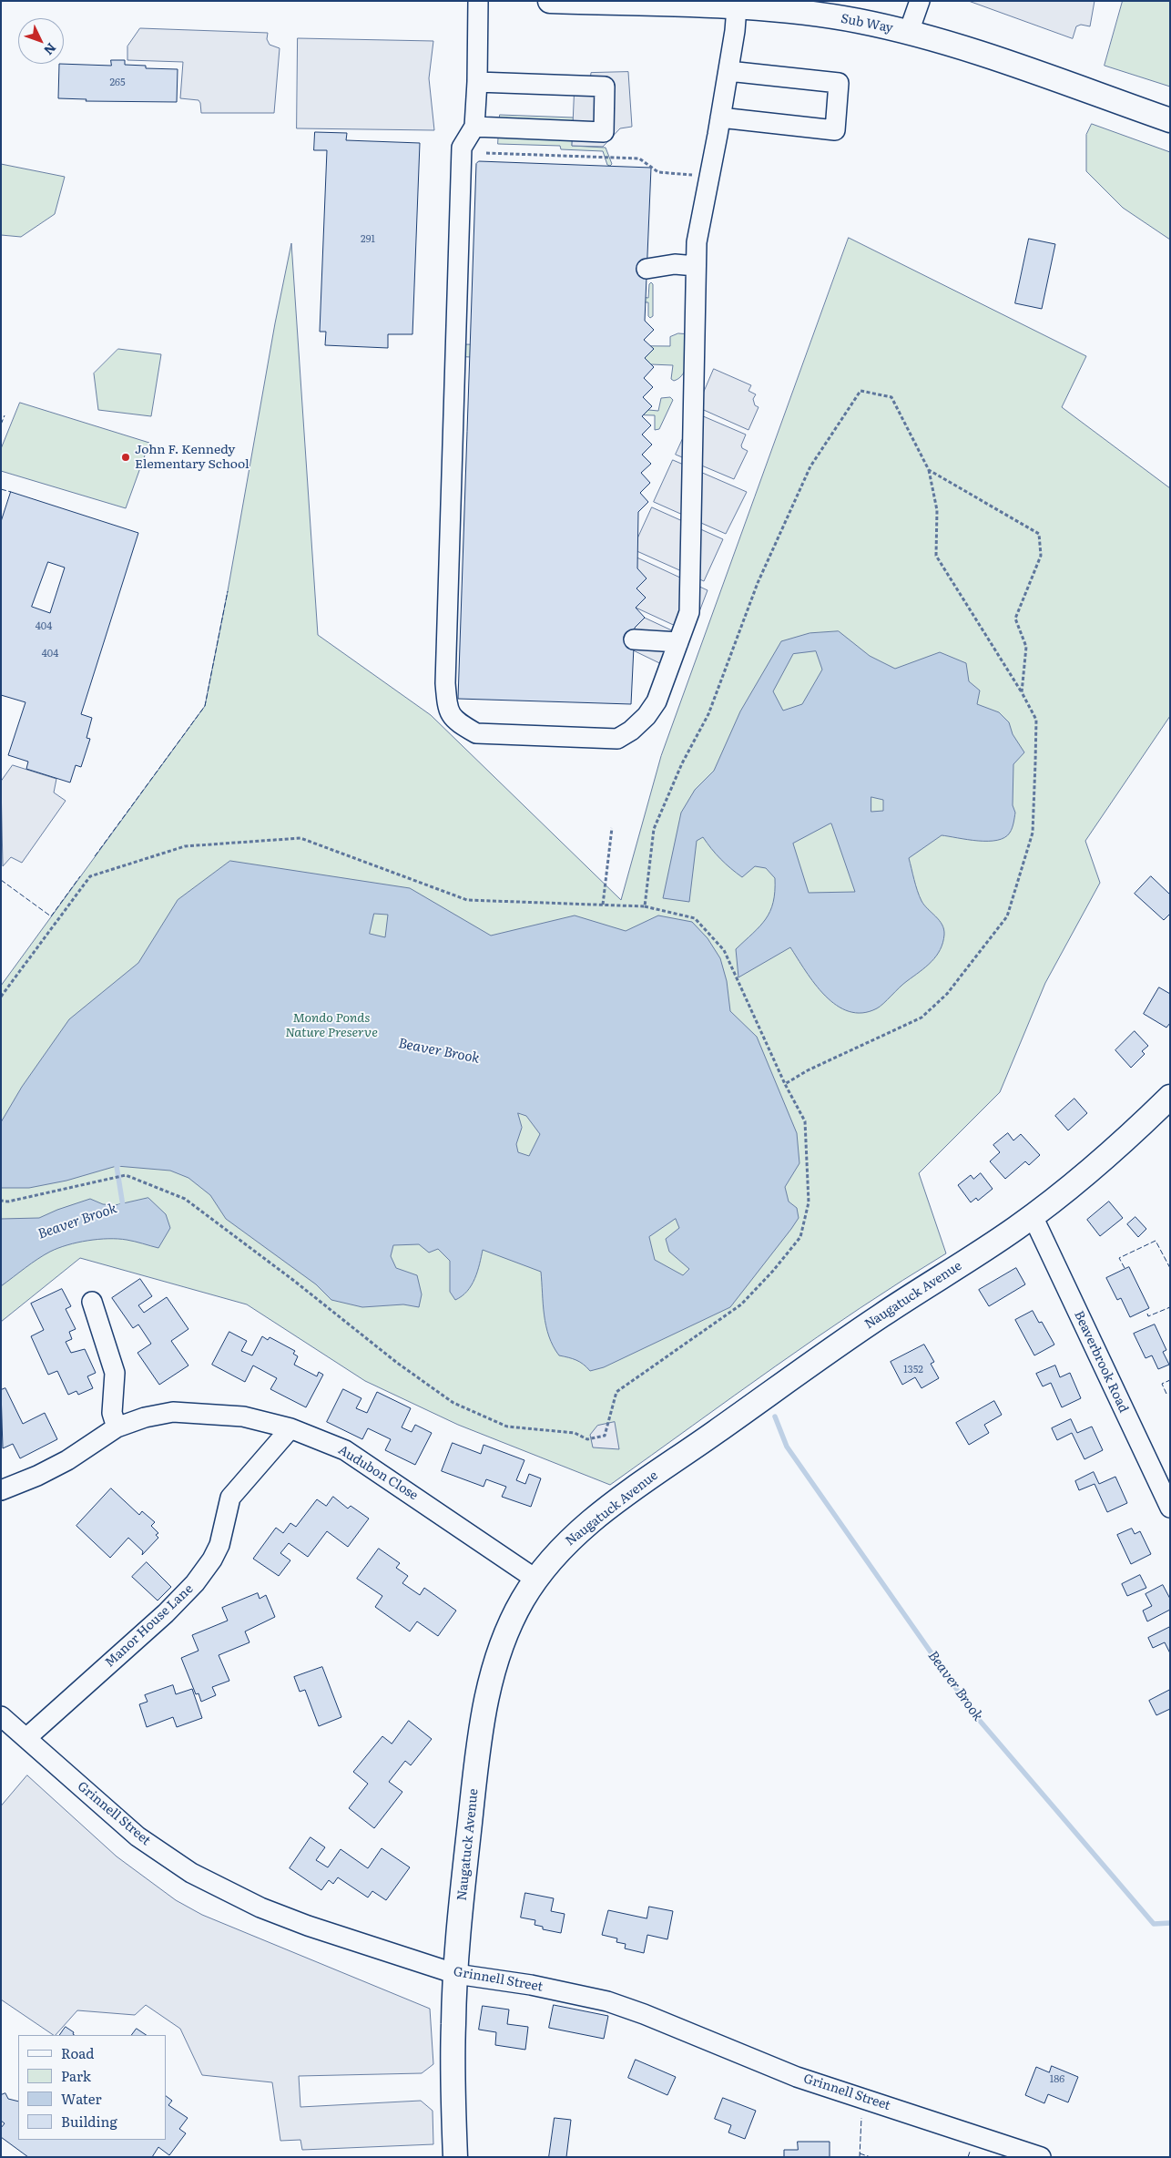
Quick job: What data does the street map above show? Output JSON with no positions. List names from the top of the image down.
{
  "streets": {
    "main road": ["Sub Way", "Naugatuck Avenue"],
    "street": [
      "Beaverbrook Road",
      "Audubon Close",
      "Manor House Lane",
      "Grinnell Street"
    ]
  },
  "crossings": [
    ["Naugatuck Avenue", "Beaverbrook Road"],
    ["Naugatuck Avenue", "Audubon Close"],
    ["Naugatuck Avenue", "Grinnell Street"],
    ["Audubon Close", "Manor House Lane"],
    ["Manor House Lane", "Grinnell Street"]
  ],
  "water": ["Beaver Brook"],
  "parks": ["Mondo Ponds Nature Preserve"],
  "places": ["John F. Kennedy Elementary School"],
  "house_numbers": [
    "265",
    "291",
    "404",
    "404",
    "1352",
    "186"
  ],
  "legend": [
    "Road",
    "Park",
    "Water",
    "Building"
  ],
  "north": "bottom right"
}
